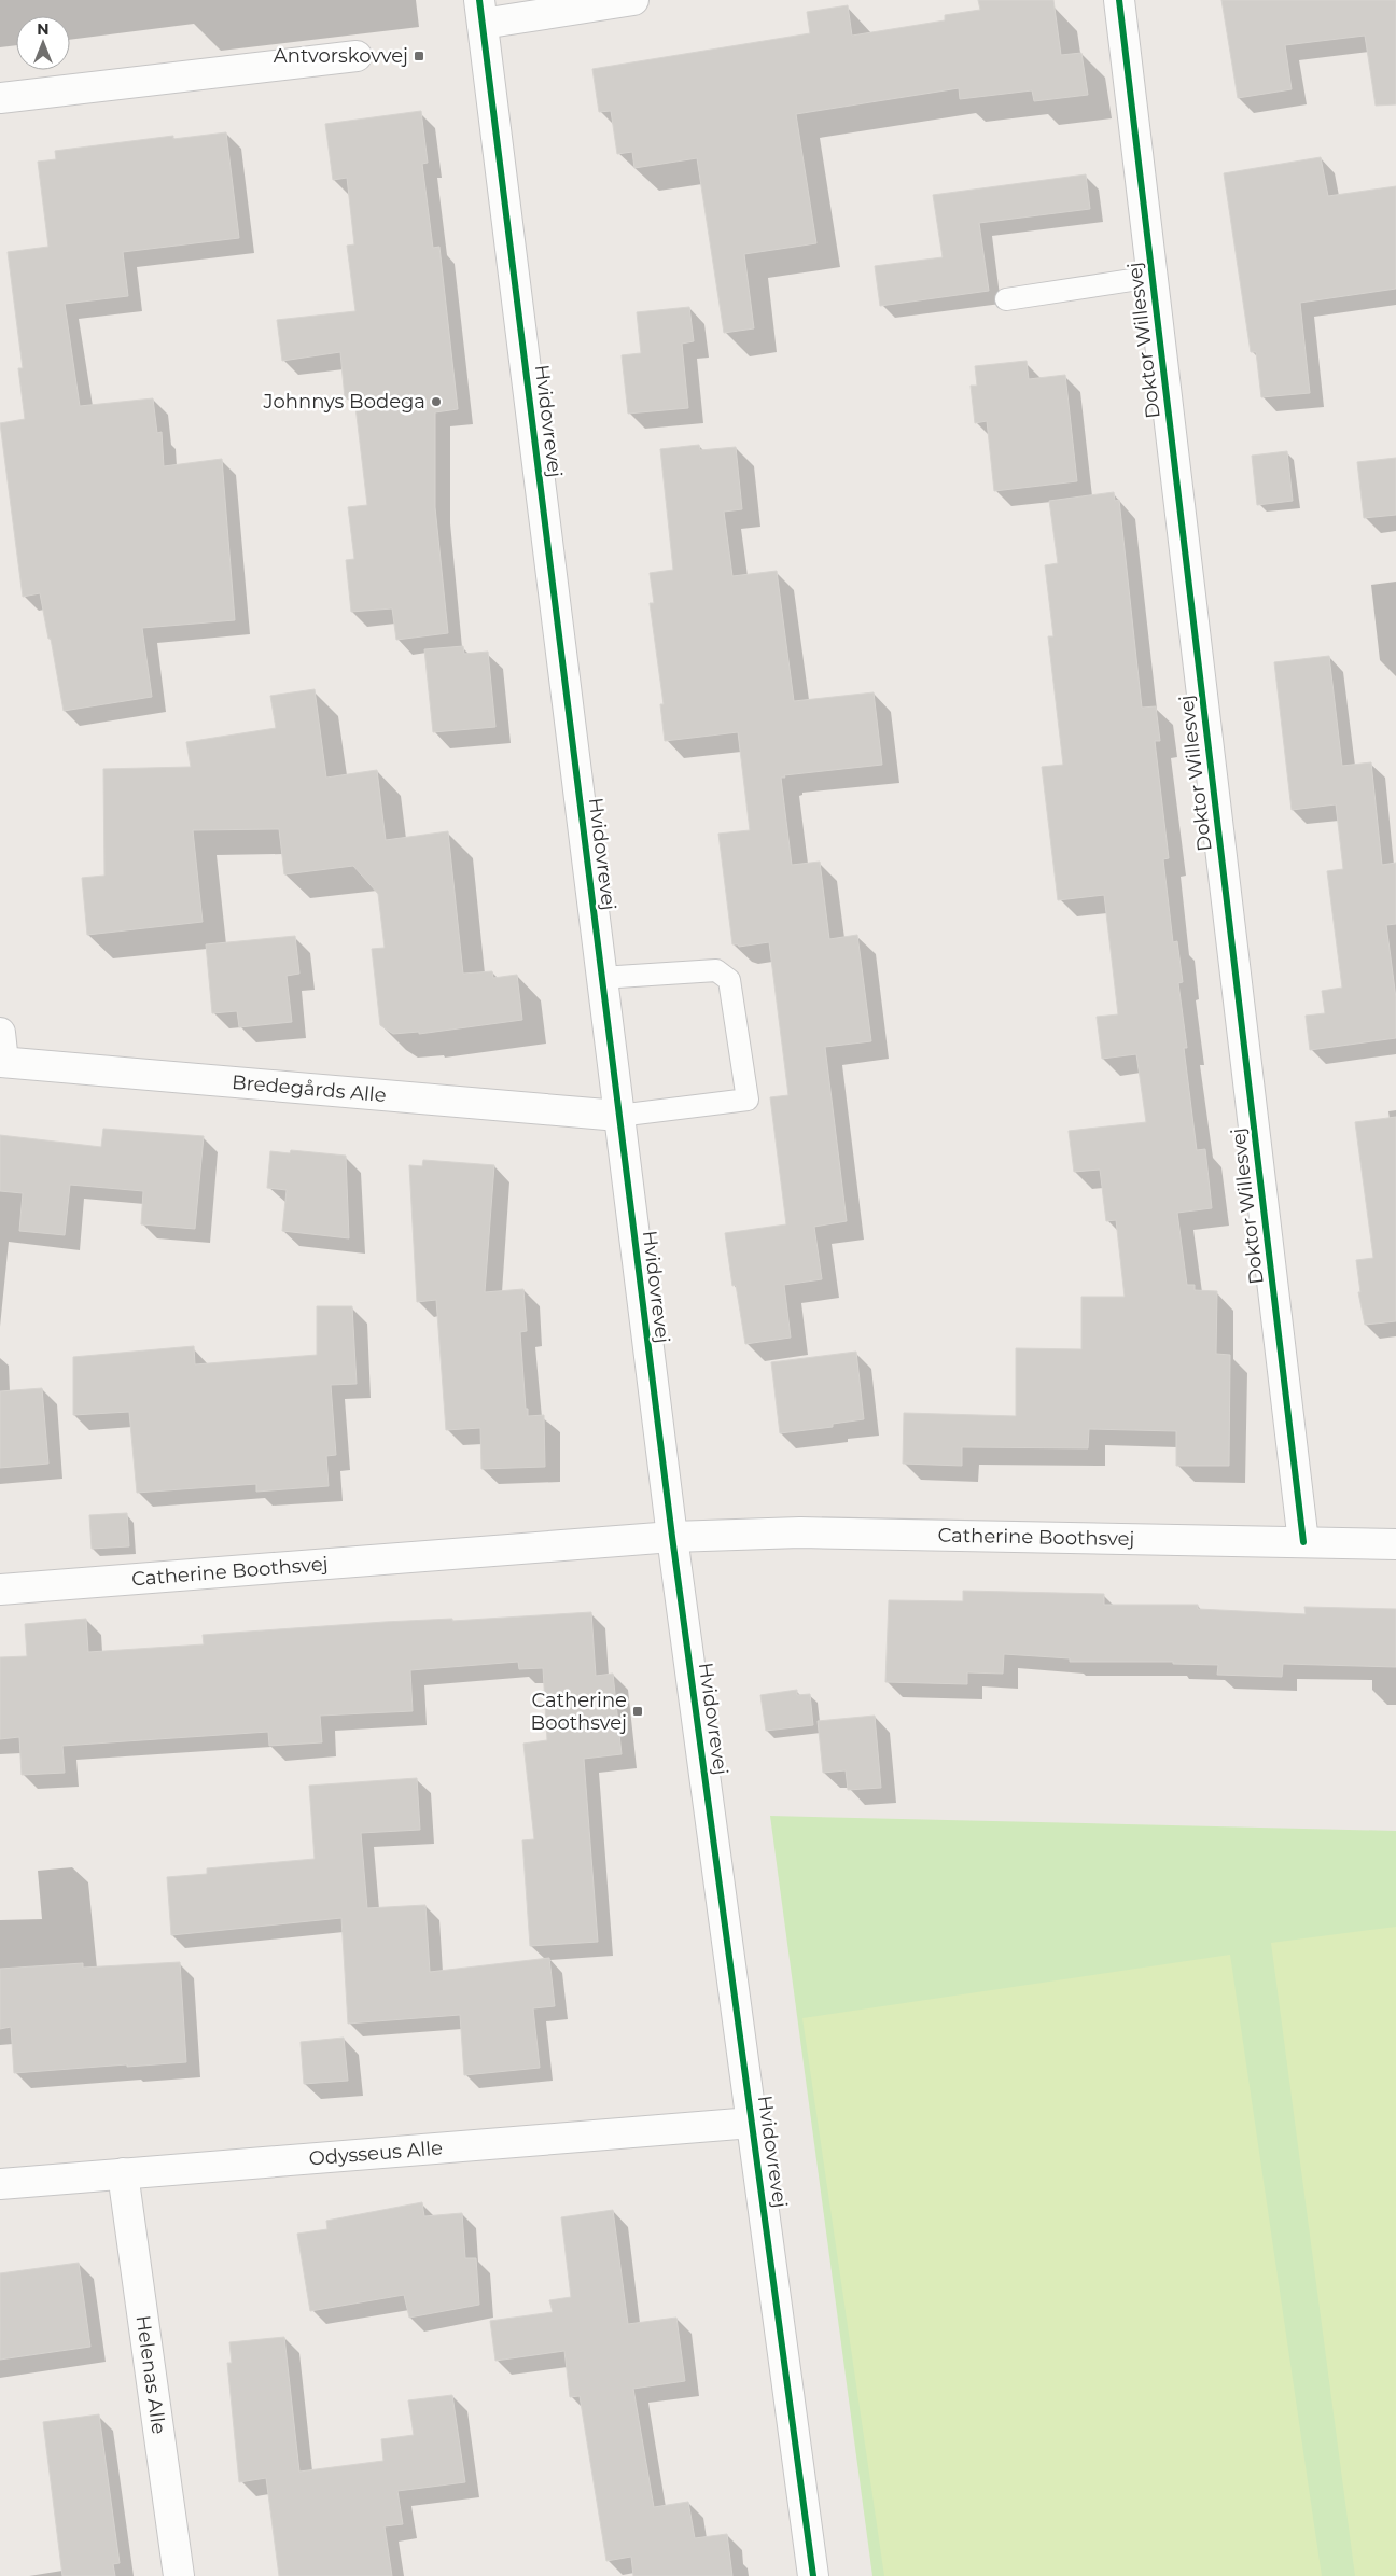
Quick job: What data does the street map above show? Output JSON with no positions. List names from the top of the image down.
{
  "streets": {
    "street": [
      "Doktor Willesvej",
      "Hvidovrevej",
      "Bredegårds Alle",
      "Catherine Boothsvej",
      "Odysseus Alle",
      "Helenas Alle"
    ]
  },
  "crossings": [
    ["Doktor Willesvej", "Catherine Boothsvej"],
    ["Hvidovrevej", "Bredegårds Alle"],
    ["Hvidovrevej", "Catherine Boothsvej"],
    ["Hvidovrevej", "Odysseus Alle"],
    ["Odysseus Alle", "Helenas Alle"]
  ],
  "places": {
    "transit": ["Antvorskovvej", "Catherine Boothsvej"],
    "other": ["Johnnys Bodega"]
  },
  "north": "top"
}
